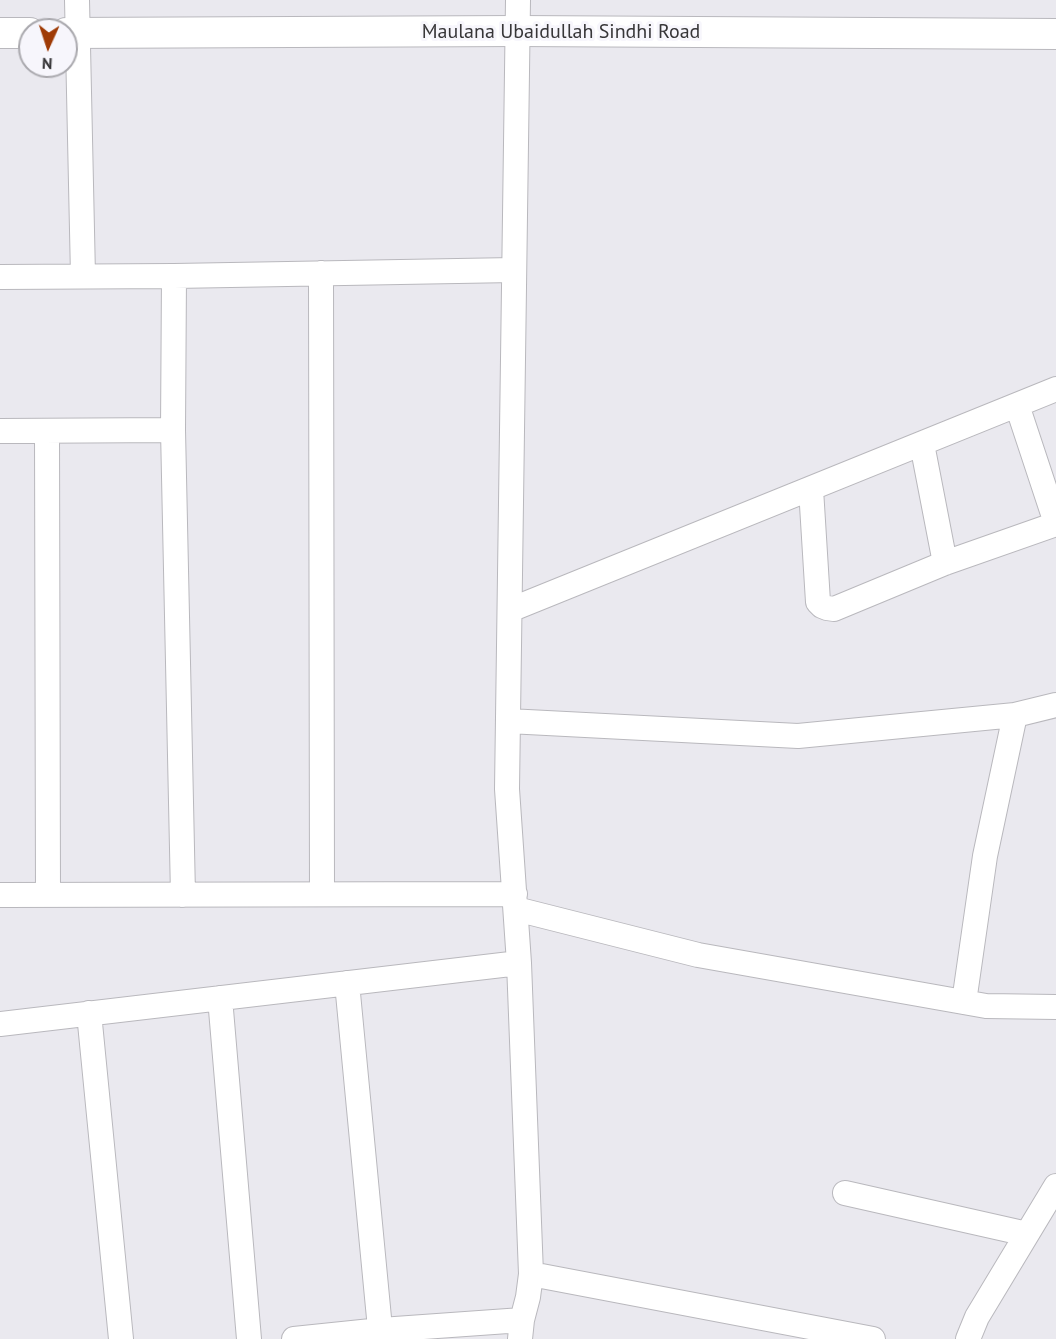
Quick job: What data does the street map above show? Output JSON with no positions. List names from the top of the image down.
{
  "streets": {
    "main road": ["Maulana Ubaidullah Sindhi Road"]
  },
  "north": "bottom"
}
